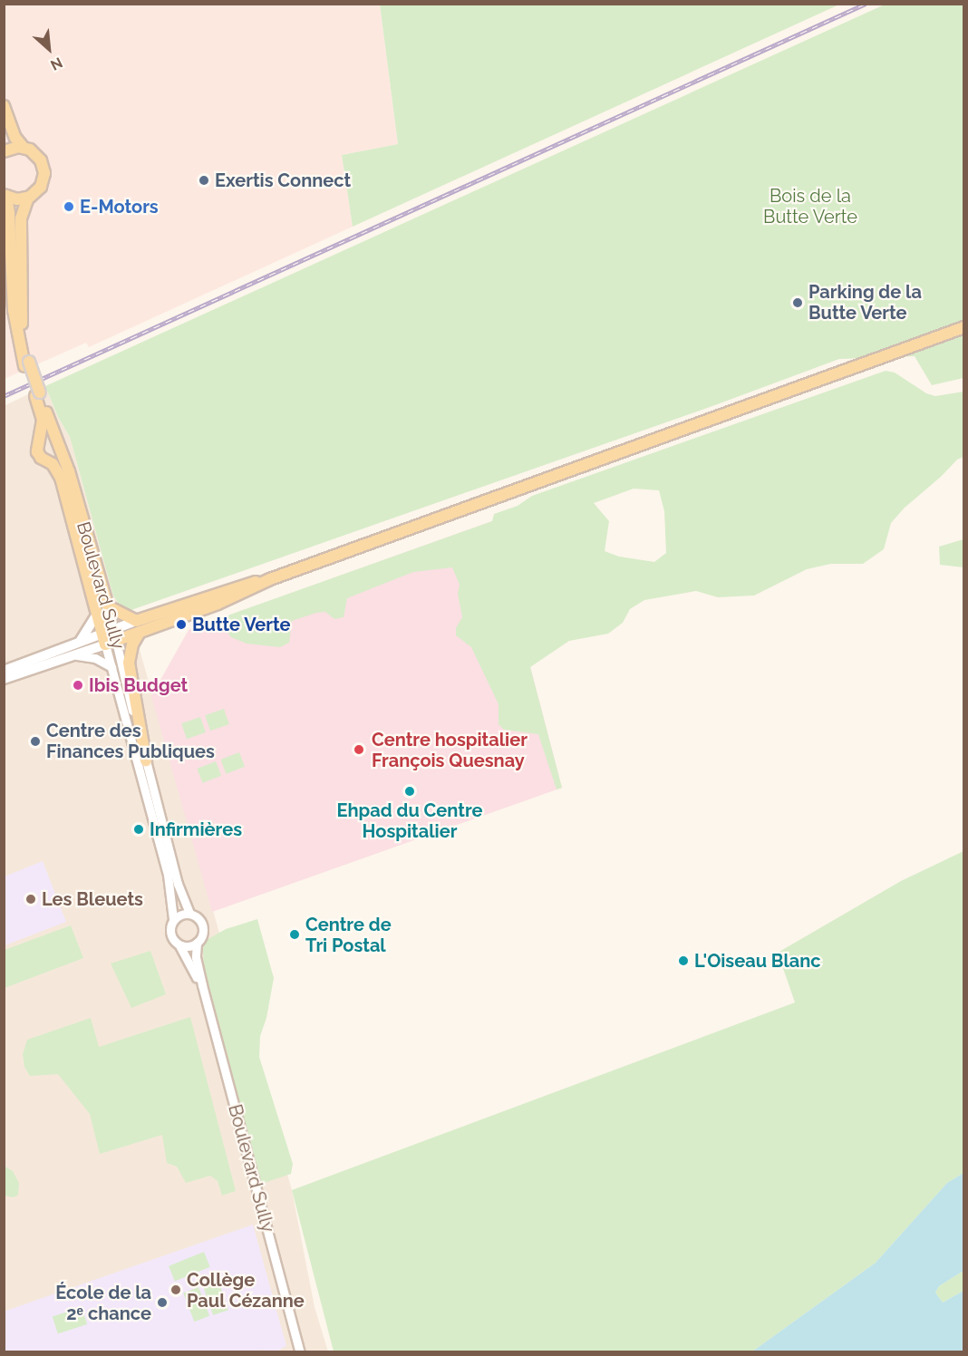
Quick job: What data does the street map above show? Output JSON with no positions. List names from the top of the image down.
{
  "streets": {
    "main road": ["Boulevard Sully"]
  },
  "parks": ["Bois de la Butte Verte"],
  "places": [
    "Exertis Connect",
    "E-Motors",
    "Parking de la Butte Verte",
    "Butte Verte",
    "Ibis Budget",
    "Centre des Finances Publiques",
    "Centre hospitalier François Quesnay",
    "Ehpad du Centre Hospitalier",
    "Infirmières",
    "Les Bleuets",
    "Centre de Tri Postal",
    "L'Oiseau Blanc",
    "Collège Paul Cézanne",
    "École de la 2ᵉ chance"
  ],
  "north": "bottom right"
}
